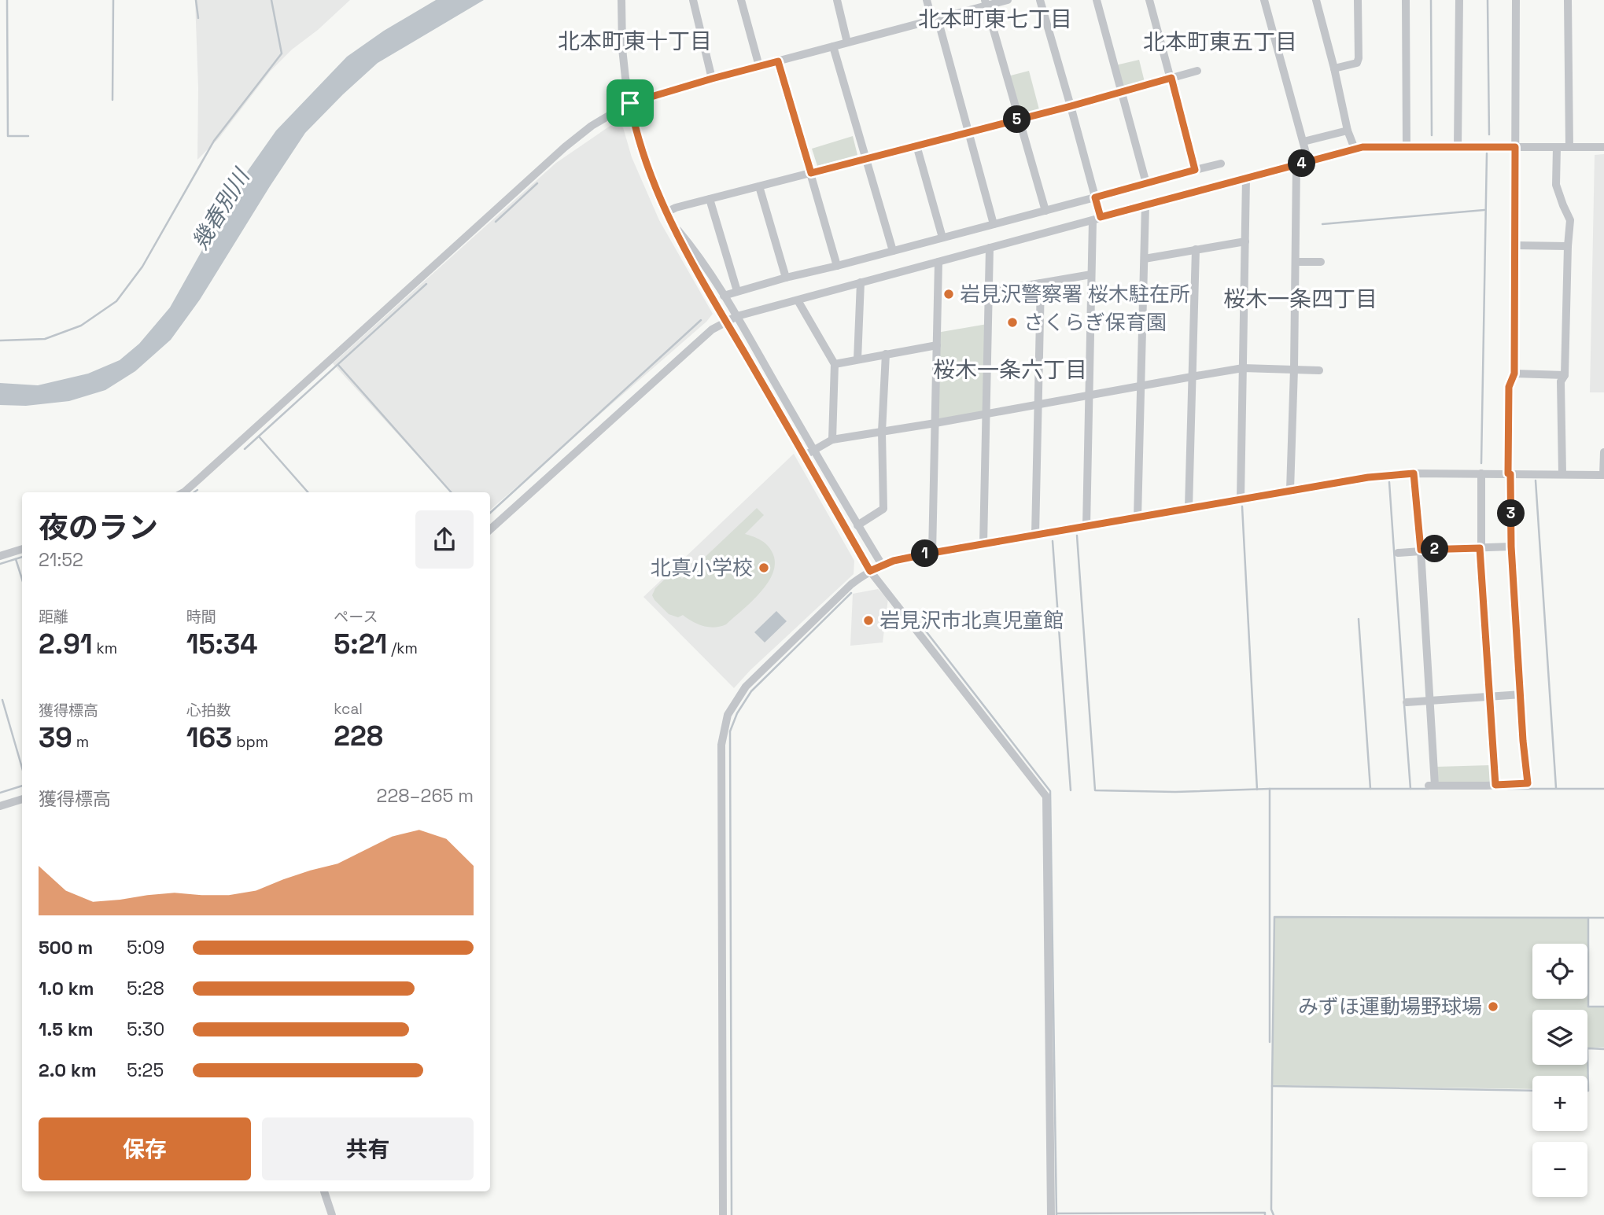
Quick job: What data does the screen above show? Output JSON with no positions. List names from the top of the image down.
{
  "districts": [
    "北本町東七丁目",
    "北本町東十丁目",
    "北本町東五丁目",
    "桜木一条四丁目",
    "桜木一条六丁目"
  ],
  "water": ["幾春別川"],
  "places": [
    "岩見沢警察署 桜木駐在所",
    "さくらぎ保育園",
    "北真小学校",
    "岩見沢市北真児童館",
    "みずほ運動場野球場"
  ],
  "page": {
    "pins": [
      "5",
      "4",
      "3",
      "2",
      "1"
    ],
    "heading": ["夜のラン", "21:52"],
    "stats": [
      ["距離", "2.91 km"],
      ["時間", "15:34"],
      ["ペース", "5:21 /km"],
      ["獲得標高", "39 m"],
      ["心拍数", "163 bpm"],
      ["kcal", "228"]
    ],
    "chart": ["獲得標高", "228–265 m"],
    "list": [
      {
        "name": "500 m",
        "note": "5:09"
      },
      {
        "name": "1.0 km",
        "note": "5:28"
      },
      {
        "name": "1.5 km",
        "note": "5:30"
      },
      {
        "name": "2.0 km",
        "note": "5:25"
      }
    ],
    "map_buttons": ["+", "−"],
    "buttons": ["保存", "共有"]
  }
}
